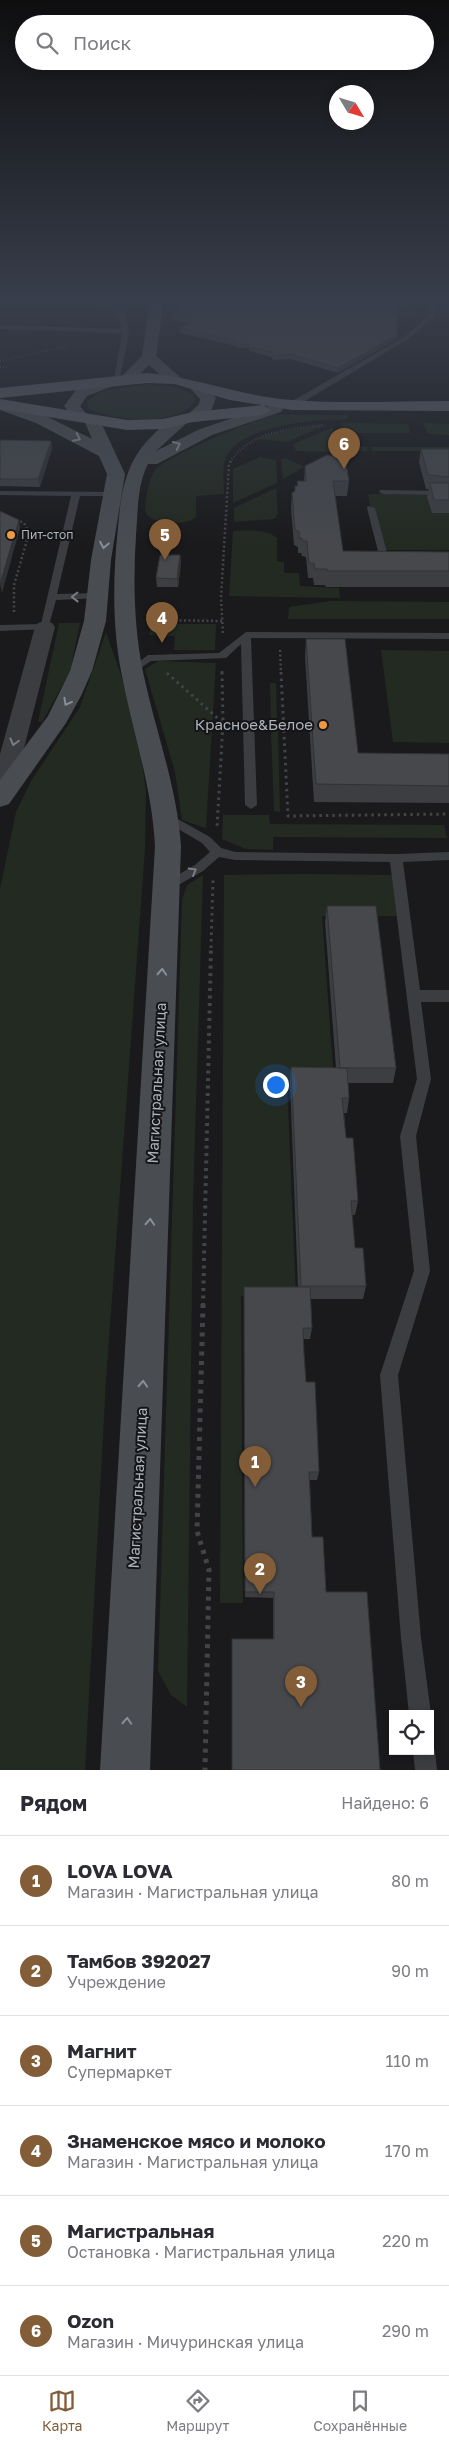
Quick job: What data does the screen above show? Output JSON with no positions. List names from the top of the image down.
{
  "streets": {
    "main road": ["Магистральная улица"]
  },
  "one_way": ["Магистральная улица"],
  "places": ["Пит-стоп", "Красное&Белое"],
  "north": "bottom right",
  "page": {
    "search": "Поиск",
    "pins": [
      "6",
      "5",
      "4",
      "1",
      "2",
      "3"
    ],
    "heading": ["Рядом", "Найдено: 6"],
    "list": [
      {
        "mark": "1",
        "name": "LOVA LOVA",
        "note": "Магазин · Магистральная улица",
        "value": "80 m"
      },
      {
        "mark": "2",
        "name": "Тамбов 392027",
        "note": "Учреждение",
        "value": "90 m"
      },
      {
        "mark": "3",
        "name": "Магнит",
        "note": "Супермаркет",
        "value": "110 m"
      },
      {
        "mark": "4",
        "name": "Знаменское мясо и молоко",
        "note": "Магазин · Магистральная улица",
        "value": "170 m"
      },
      {
        "mark": "5",
        "name": "Магистральная",
        "note": "Остановка · Магистральная улица",
        "value": "220 m"
      },
      {
        "mark": "6",
        "name": "Ozon",
        "note": "Магазин · Мичуринская улица",
        "value": "290 m"
      }
    ],
    "nav": ["Карта", "Маршрут", "Сохранённые"]
  }
}
